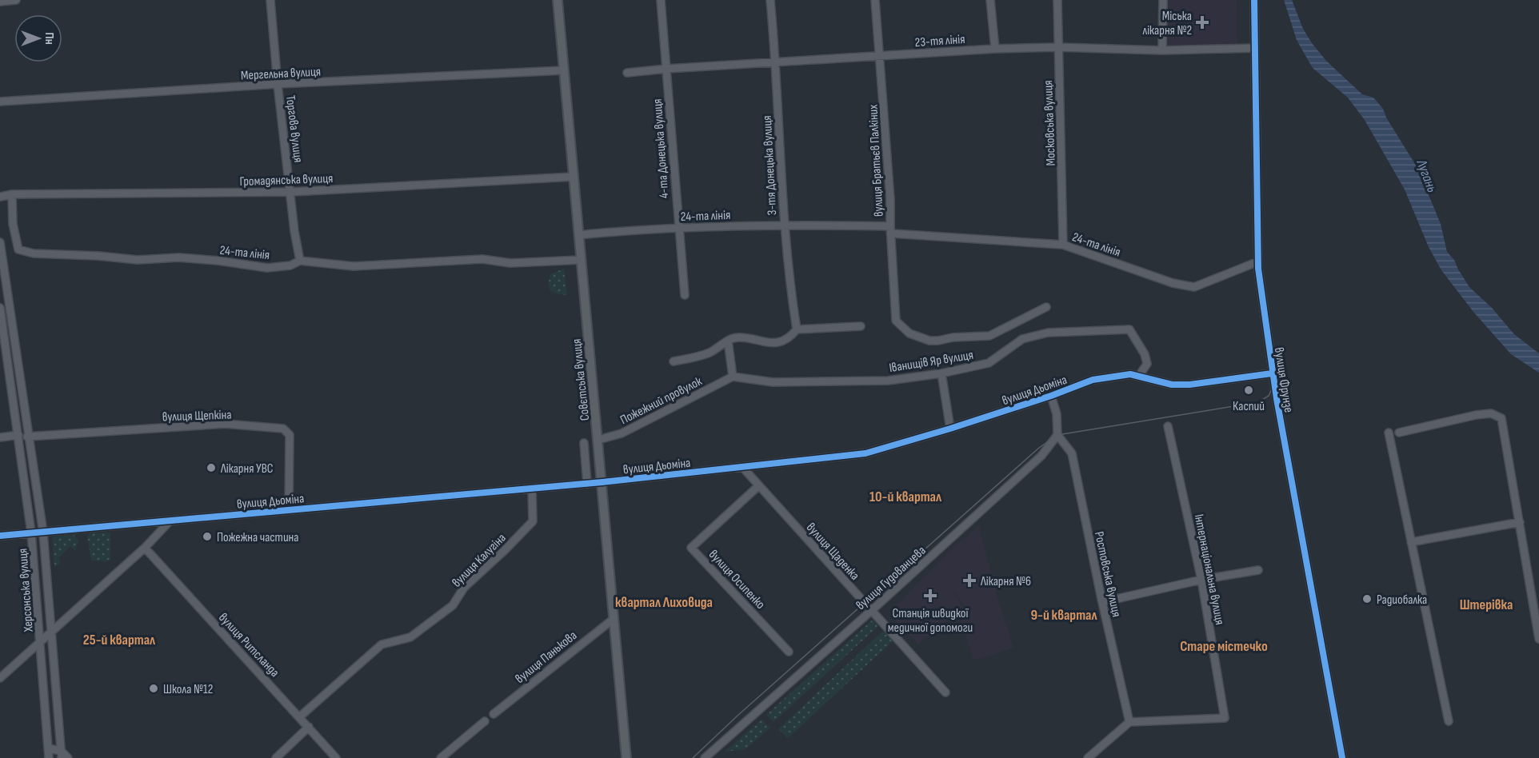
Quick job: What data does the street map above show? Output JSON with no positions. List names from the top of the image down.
{
  "streets": {
    "main road": ["Совєтська вулиця"],
    "street": [
      "23-тя лінія",
      "Мергельна вулиця",
      "Московська вулиця",
      "Торгова вулиця",
      "4-та Донецька вулиця",
      "вулиця Братьєв Палкіних",
      "3-тя Донецька вулиця",
      "Громадянська вулиця",
      "24-та лінія",
      "Іванищів Яр вулиця",
      "вулиця Фрунзе",
      "вулиця Дьоміна",
      "Пожежний провулок",
      "вулиця Щепкіна",
      "вулиця Щаденка",
      "вулиця Калугіна",
      "Інтернаціональна вулиця",
      "Ростовська вулиця",
      "вулиця Гудованцева",
      "вулиця Осипенко",
      "Херсонська вулиця",
      "вулиця Ритсланда",
      "вулиця Панькова"
    ]
  },
  "crossings": [
    ["23-тя лінія", "Московська вулиця"],
    ["23-тя лінія", "4-та Донецька вулиця"],
    ["23-тя лінія", "вулиця Братьєв Палкіних"],
    ["23-тя лінія", "3-тя Донецька вулиця"],
    ["23-тя лінія", "вулиця Фрунзе"],
    ["Мергельна вулиця", "Торгова вулиця"],
    ["Мергельна вулиця", "Совєтська вулиця"],
    ["Московська вулиця", "24-та лінія"],
    ["Торгова вулиця", "Громадянська вулиця"],
    ["Торгова вулиця", "24-та лінія"],
    ["4-та Донецька вулиця", "24-та лінія"],
    ["вулиця Братьєв Палкіних", "24-та лінія"],
    ["3-тя Донецька вулиця", "24-та лінія"],
    ["Громадянська вулиця", "24-та лінія"],
    ["Громадянська вулиця", "Совєтська вулиця"],
    ["24-та лінія", "Совєтська вулиця"],
    ["24-та лінія", "вулиця Фрунзе"],
    ["Іванищів Яр вулиця", "вулиця Дьоміна"],
    ["Іванищів Яр вулиця", "Пожежний провулок"],
    ["Совєтська вулиця", "вулиця Дьоміна"],
    ["Совєтська вулиця", "Пожежний провулок"],
    ["Совєтська вулиця", "вулиця Панькова"],
    ["вулиця Фрунзе", "вулиця Дьоміна"],
    ["вулиця Дьоміна", "вулиця Щепкіна"],
    ["вулиця Дьоміна", "вулиця Щаденка"],
    ["вулиця Дьоміна", "вулиця Калугіна"],
    ["вулиця Дьоміна", "Херсонська вулиця"],
    ["вулиця Щепкіна", "Херсонська вулиця"],
    ["вулиця Щаденка", "вулиця Гудованцева"],
    ["вулиця Щаденка", "вулиця Осипенко"],
    ["вулиця Калугіна", "вулиця Ритсланда"],
    ["Інтернаціональна вулиця", "Ростовська вулиця"],
    ["Ростовська вулиця", "вулиця Гудованцева"]
  ],
  "districts": [
    "10-й квартал",
    "квартал Лиховида",
    "Штерівка",
    "9-й квартал",
    "25-й квартал",
    "Старе містечко"
  ],
  "water": ["Лугань"],
  "places": {
    "health": ["Міська лікарня №2", "Лікарня №6", "Станція швидкої медичної допомоги"],
    "other": [
      "Каспий",
      "Лікарня УВС",
      "Пожежна частина",
      "Радиобалка",
      "Школа №12"
    ]
  },
  "north": "right"
}
